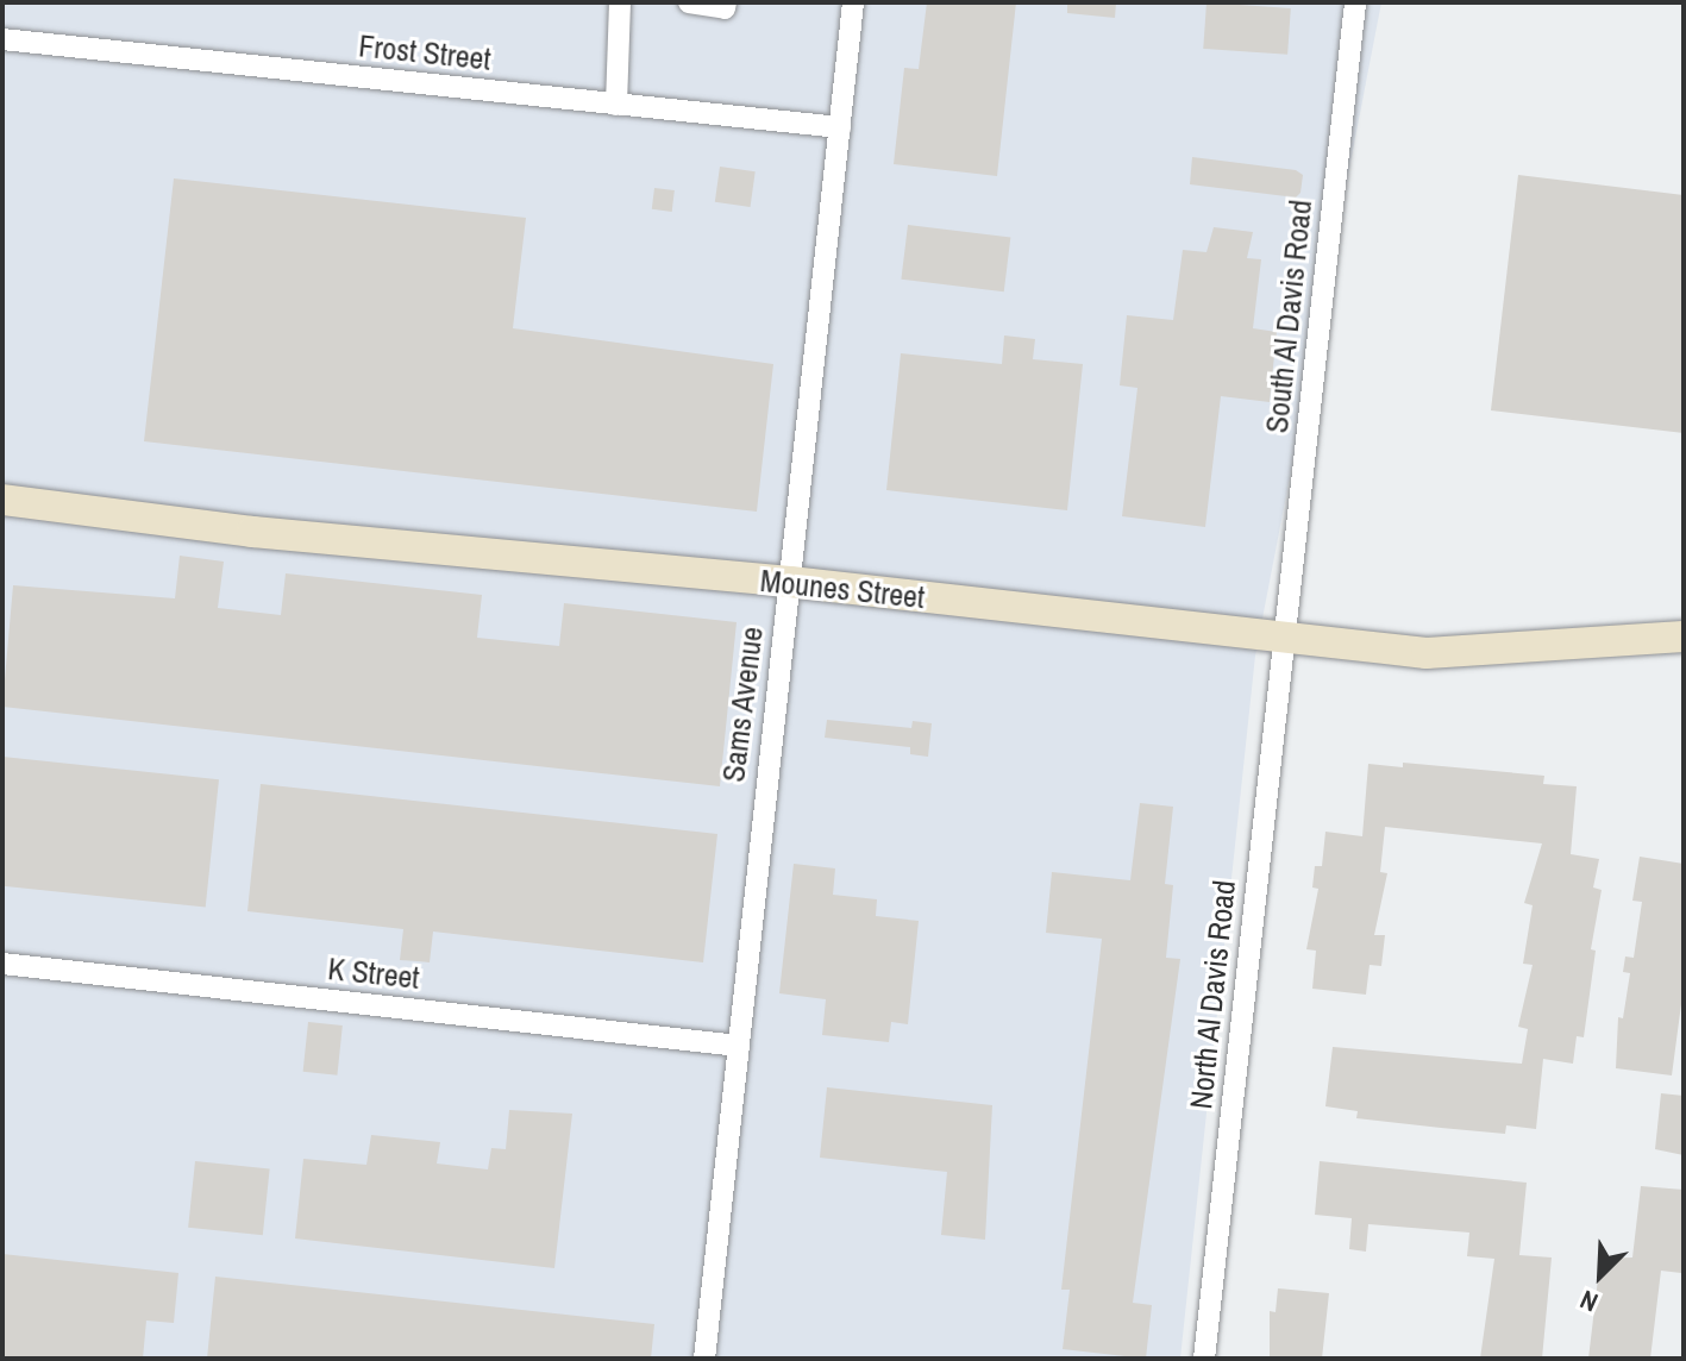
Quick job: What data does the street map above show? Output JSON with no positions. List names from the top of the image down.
{
  "streets": {
    "main road": ["Mounes Street"],
    "street": [
      "Frost Street",
      "South Al Davis Road",
      "Sams Avenue",
      "K Street",
      "North Al Davis Road"
    ]
  },
  "crossings": [
    ["Frost Street", "Sams Avenue"],
    ["South Al Davis Road", "Mounes Street"],
    ["South Al Davis Road", "North Al Davis Road"],
    ["Mounes Street", "Sams Avenue"],
    ["Mounes Street", "North Al Davis Road"],
    ["Sams Avenue", "K Street"]
  ],
  "north": "bottom left"
}
